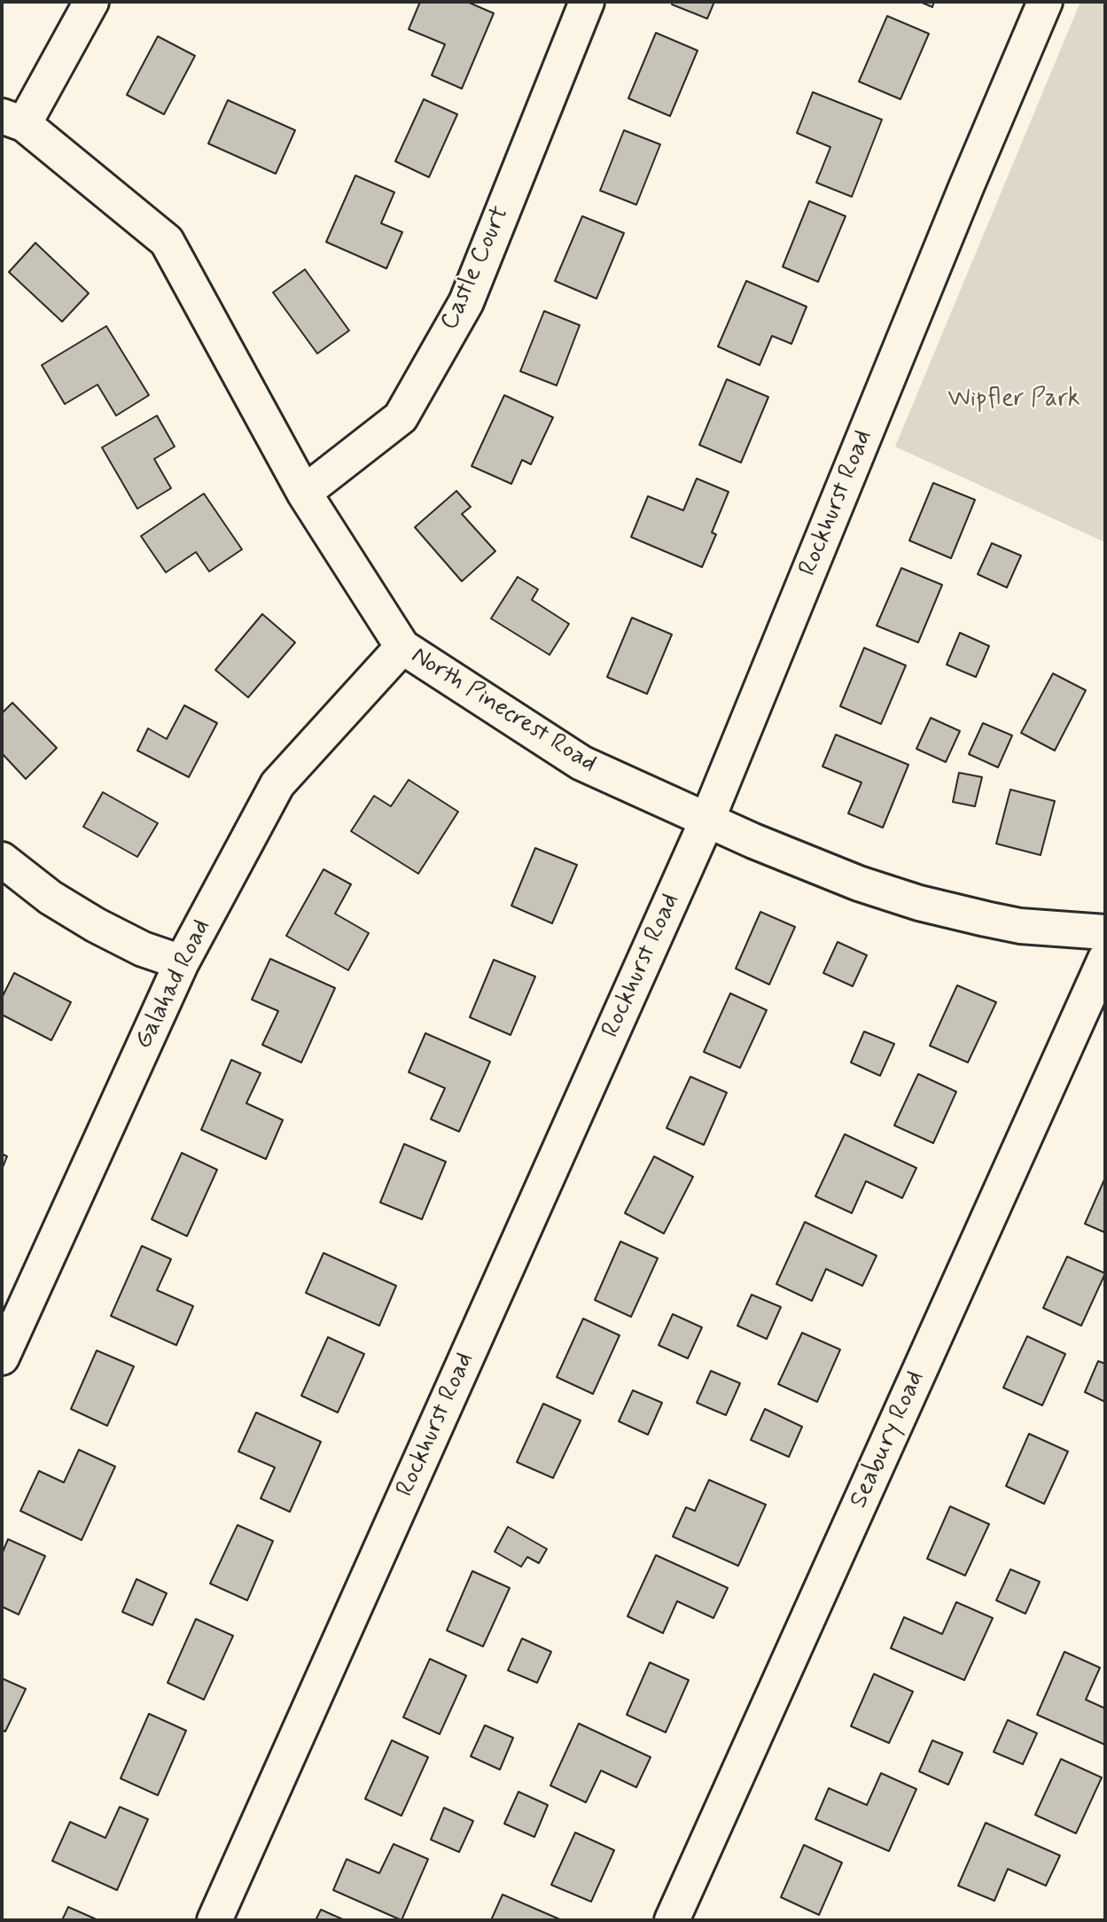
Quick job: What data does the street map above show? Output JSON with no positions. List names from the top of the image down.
{
  "streets": {
    "street": [
      "Castle Court",
      "Rockhurst Road",
      "North Pinecrest Road",
      "Galahad Road",
      "Seabury Road"
    ]
  },
  "crossings": [
    ["Castle Court", "North Pinecrest Road"],
    ["Rockhurst Road", "North Pinecrest Road"],
    ["North Pinecrest Road", "Galahad Road"]
  ],
  "parks": ["Wipfler Park"]
}
